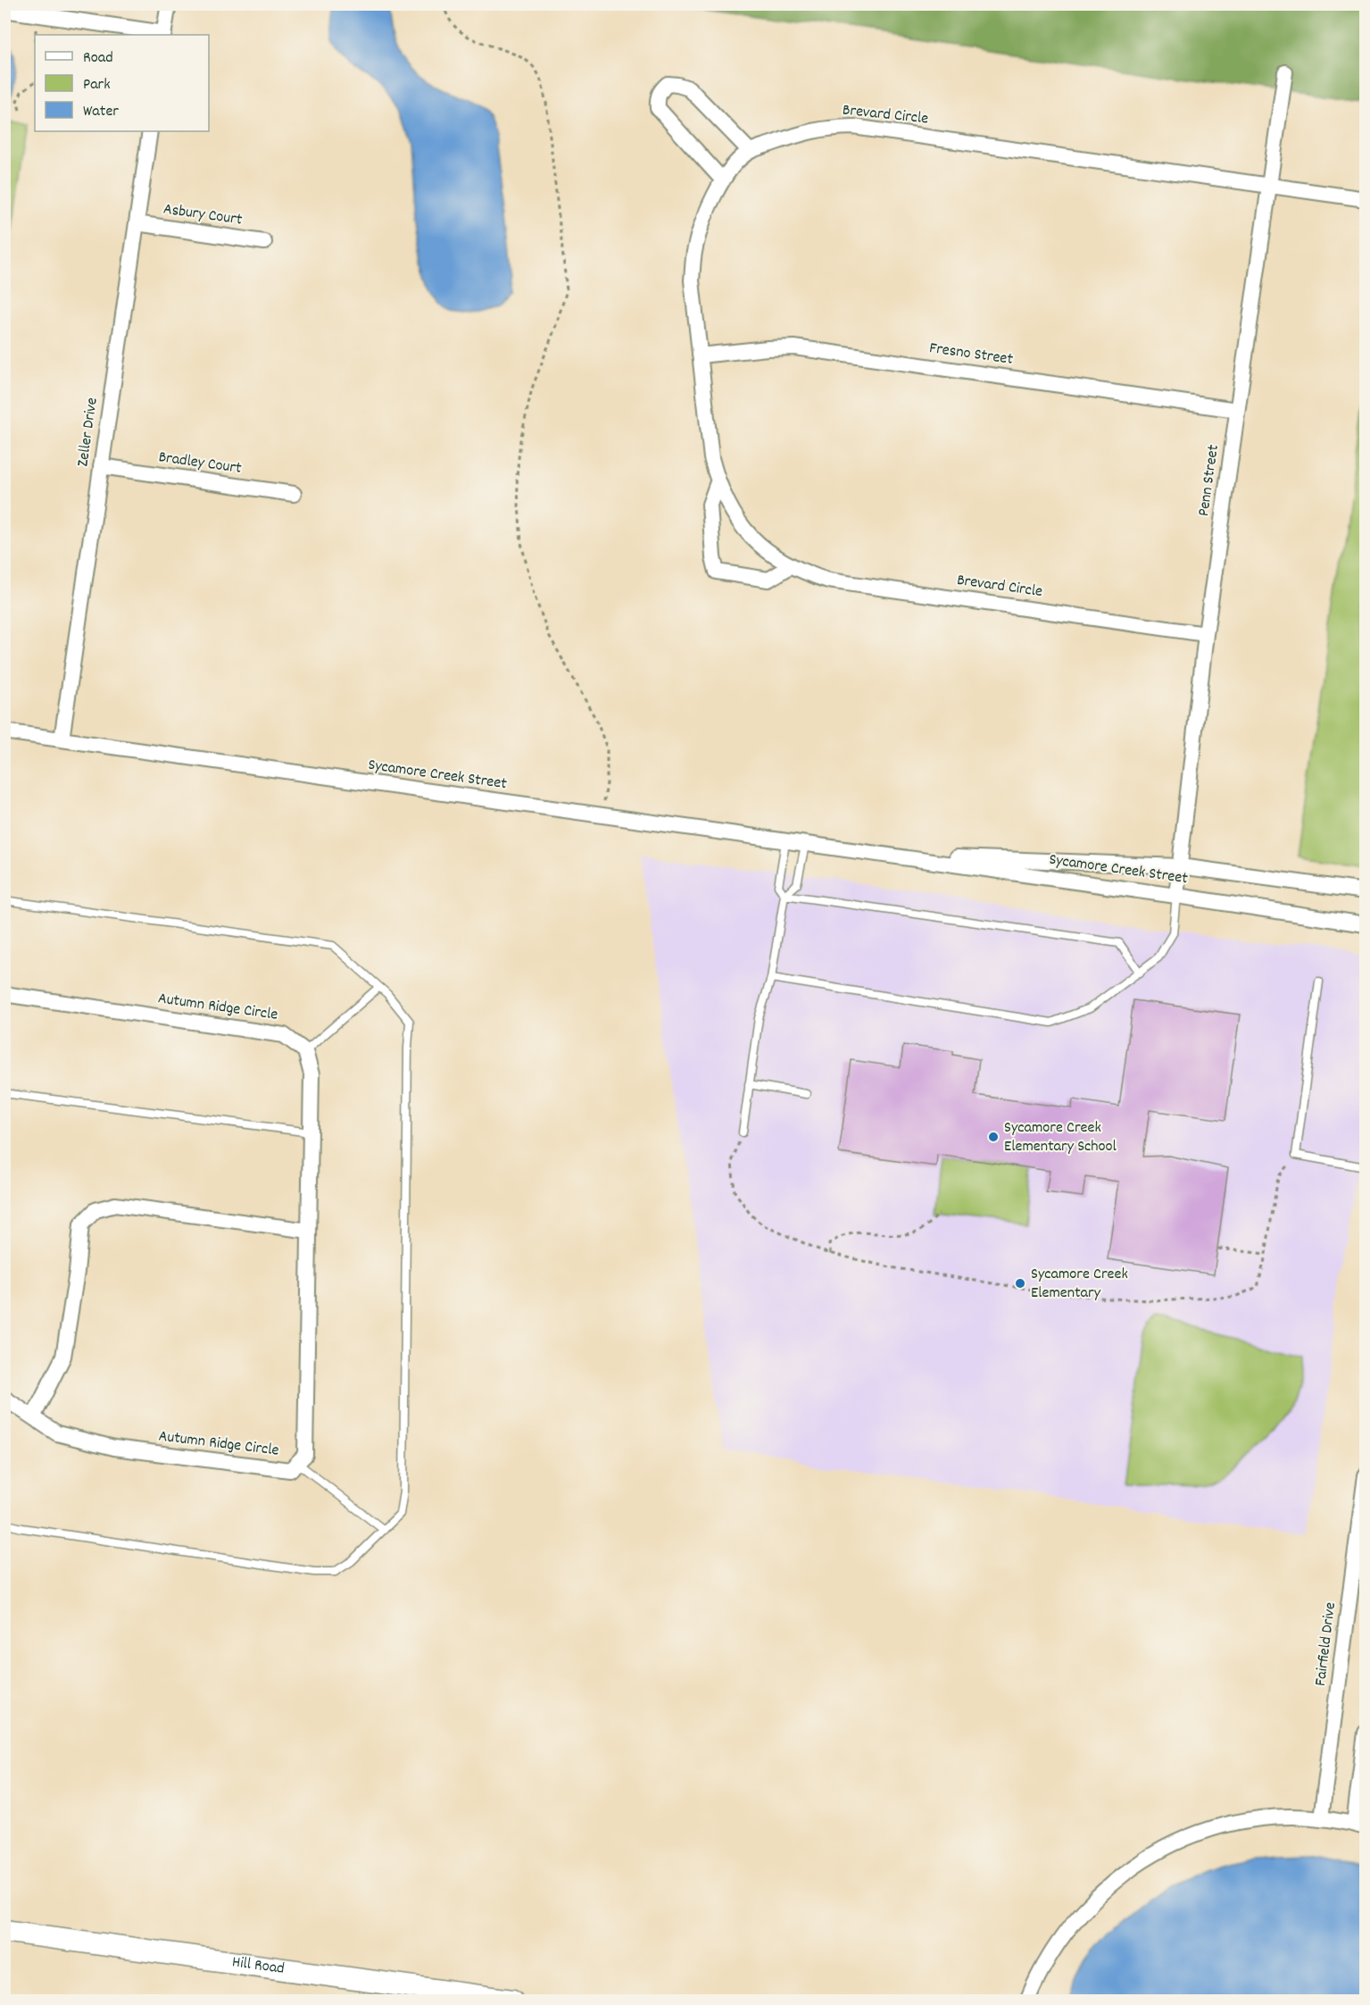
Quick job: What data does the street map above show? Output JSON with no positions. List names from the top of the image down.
{
  "streets": {
    "main road": ["Hill Road"],
    "street": [
      "Brevard Circle",
      "Asbury Court",
      "Fresno Street",
      "Zeller Drive",
      "Bradley Court",
      "Penn Street",
      "Sycamore Creek Street",
      "Autumn Ridge Circle",
      "Fairfield Drive"
    ]
  },
  "crossings": [
    ["Brevard Circle", "Fresno Street"],
    ["Brevard Circle", "Penn Street"],
    ["Asbury Court", "Zeller Drive"],
    ["Fresno Street", "Penn Street"],
    ["Zeller Drive", "Bradley Court"],
    ["Zeller Drive", "Sycamore Creek Street"],
    ["Penn Street", "Sycamore Creek Street"]
  ],
  "places": ["Sycamore Creek Elementary School", "Sycamore Creek Elementary"],
  "legend": ["Road", "Park", "Water"]
}
